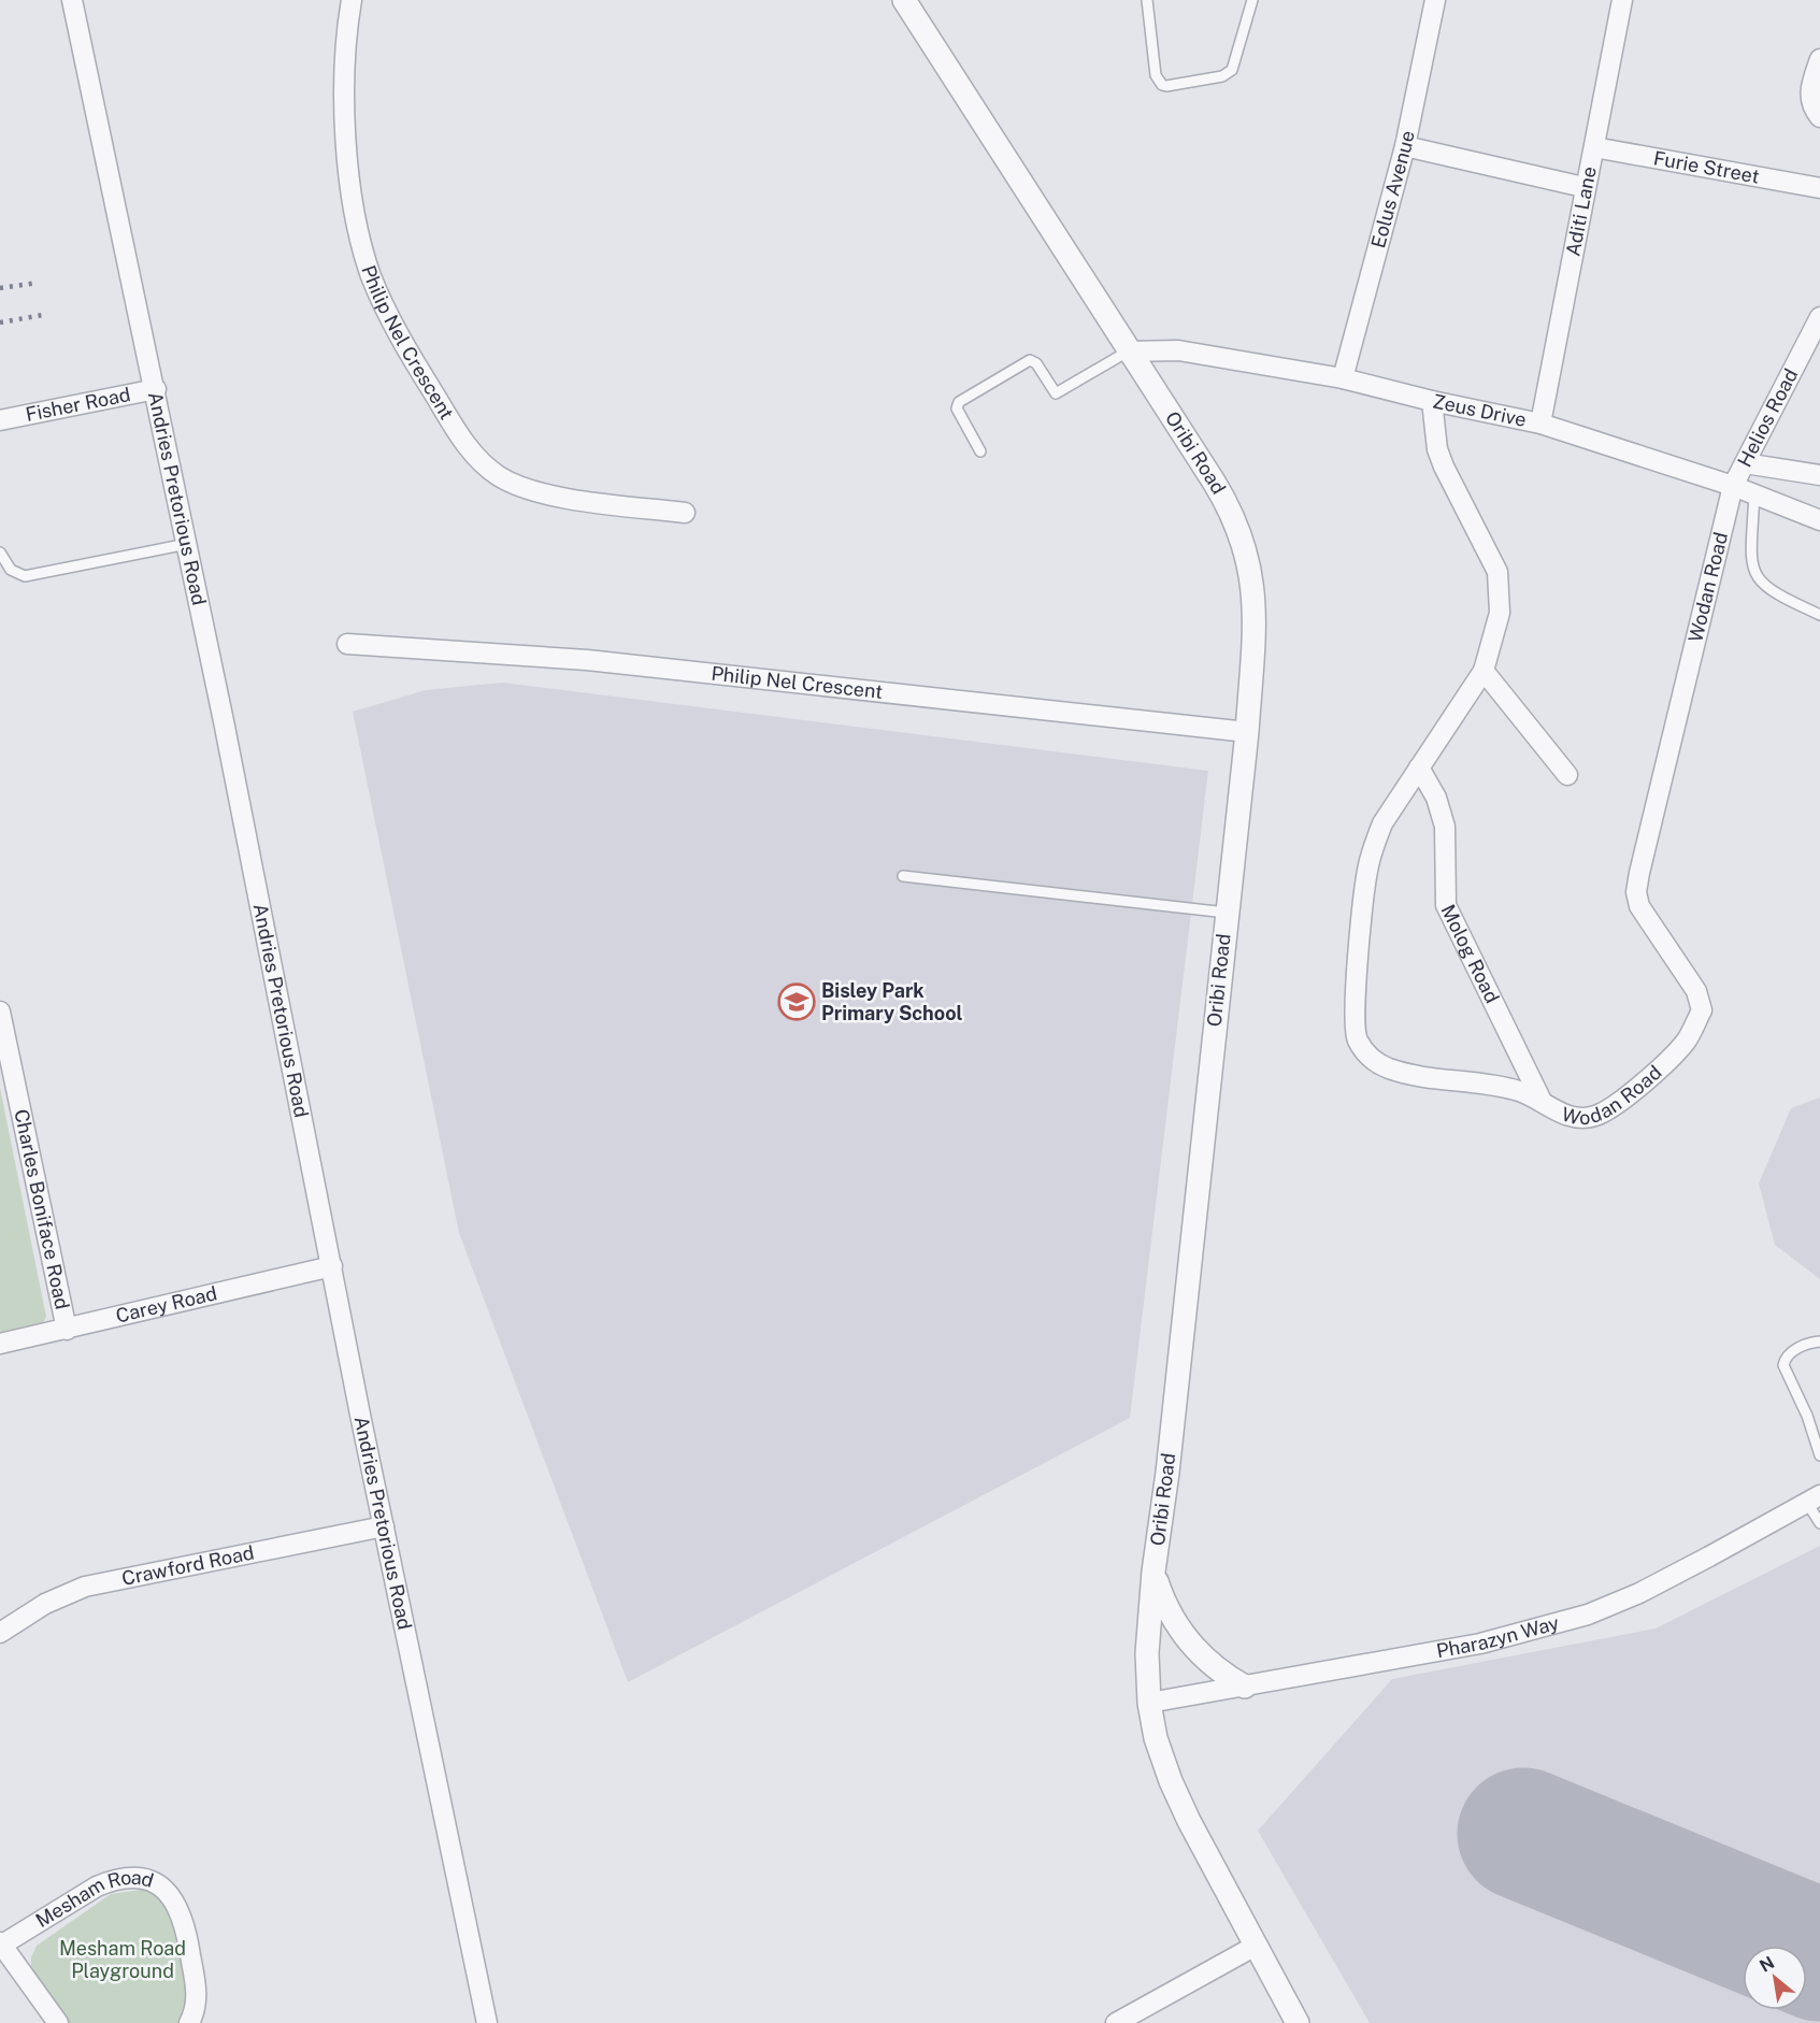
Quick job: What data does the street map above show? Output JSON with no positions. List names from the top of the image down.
{
  "streets": {
    "street": [
      "Furie Street",
      "Eolus Avenue",
      "Aditi Lane",
      "Philip Nel Crescent",
      "Fisher Road",
      "Zeus Drive",
      "Helios Road",
      "Oribi Road",
      "Andries Pretorious Road",
      "Wodan Road",
      "Molog Road",
      "Charles Boniface Road",
      "Carey Road",
      "Crawford Road",
      "Pharazyn Way",
      "Mesham Road"
    ]
  },
  "crossings": [
    ["Furie Street", "Aditi Lane"],
    ["Eolus Avenue", "Zeus Drive"],
    ["Aditi Lane", "Zeus Drive"],
    ["Philip Nel Crescent", "Oribi Road"],
    ["Fisher Road", "Andries Pretorious Road"],
    ["Zeus Drive", "Helios Road"],
    ["Zeus Drive", "Oribi Road"],
    ["Zeus Drive", "Wodan Road"],
    ["Helios Road", "Wodan Road"],
    ["Oribi Road", "Pharazyn Way"],
    ["Andries Pretorious Road", "Carey Road"],
    ["Andries Pretorious Road", "Crawford Road"],
    ["Wodan Road", "Molog Road"],
    ["Charles Boniface Road", "Carey Road"]
  ],
  "parks": ["Mesham Road Playground"],
  "places": {
    "school or university": ["Bisley Park Primary School"]
  },
  "north": "top left"
}
